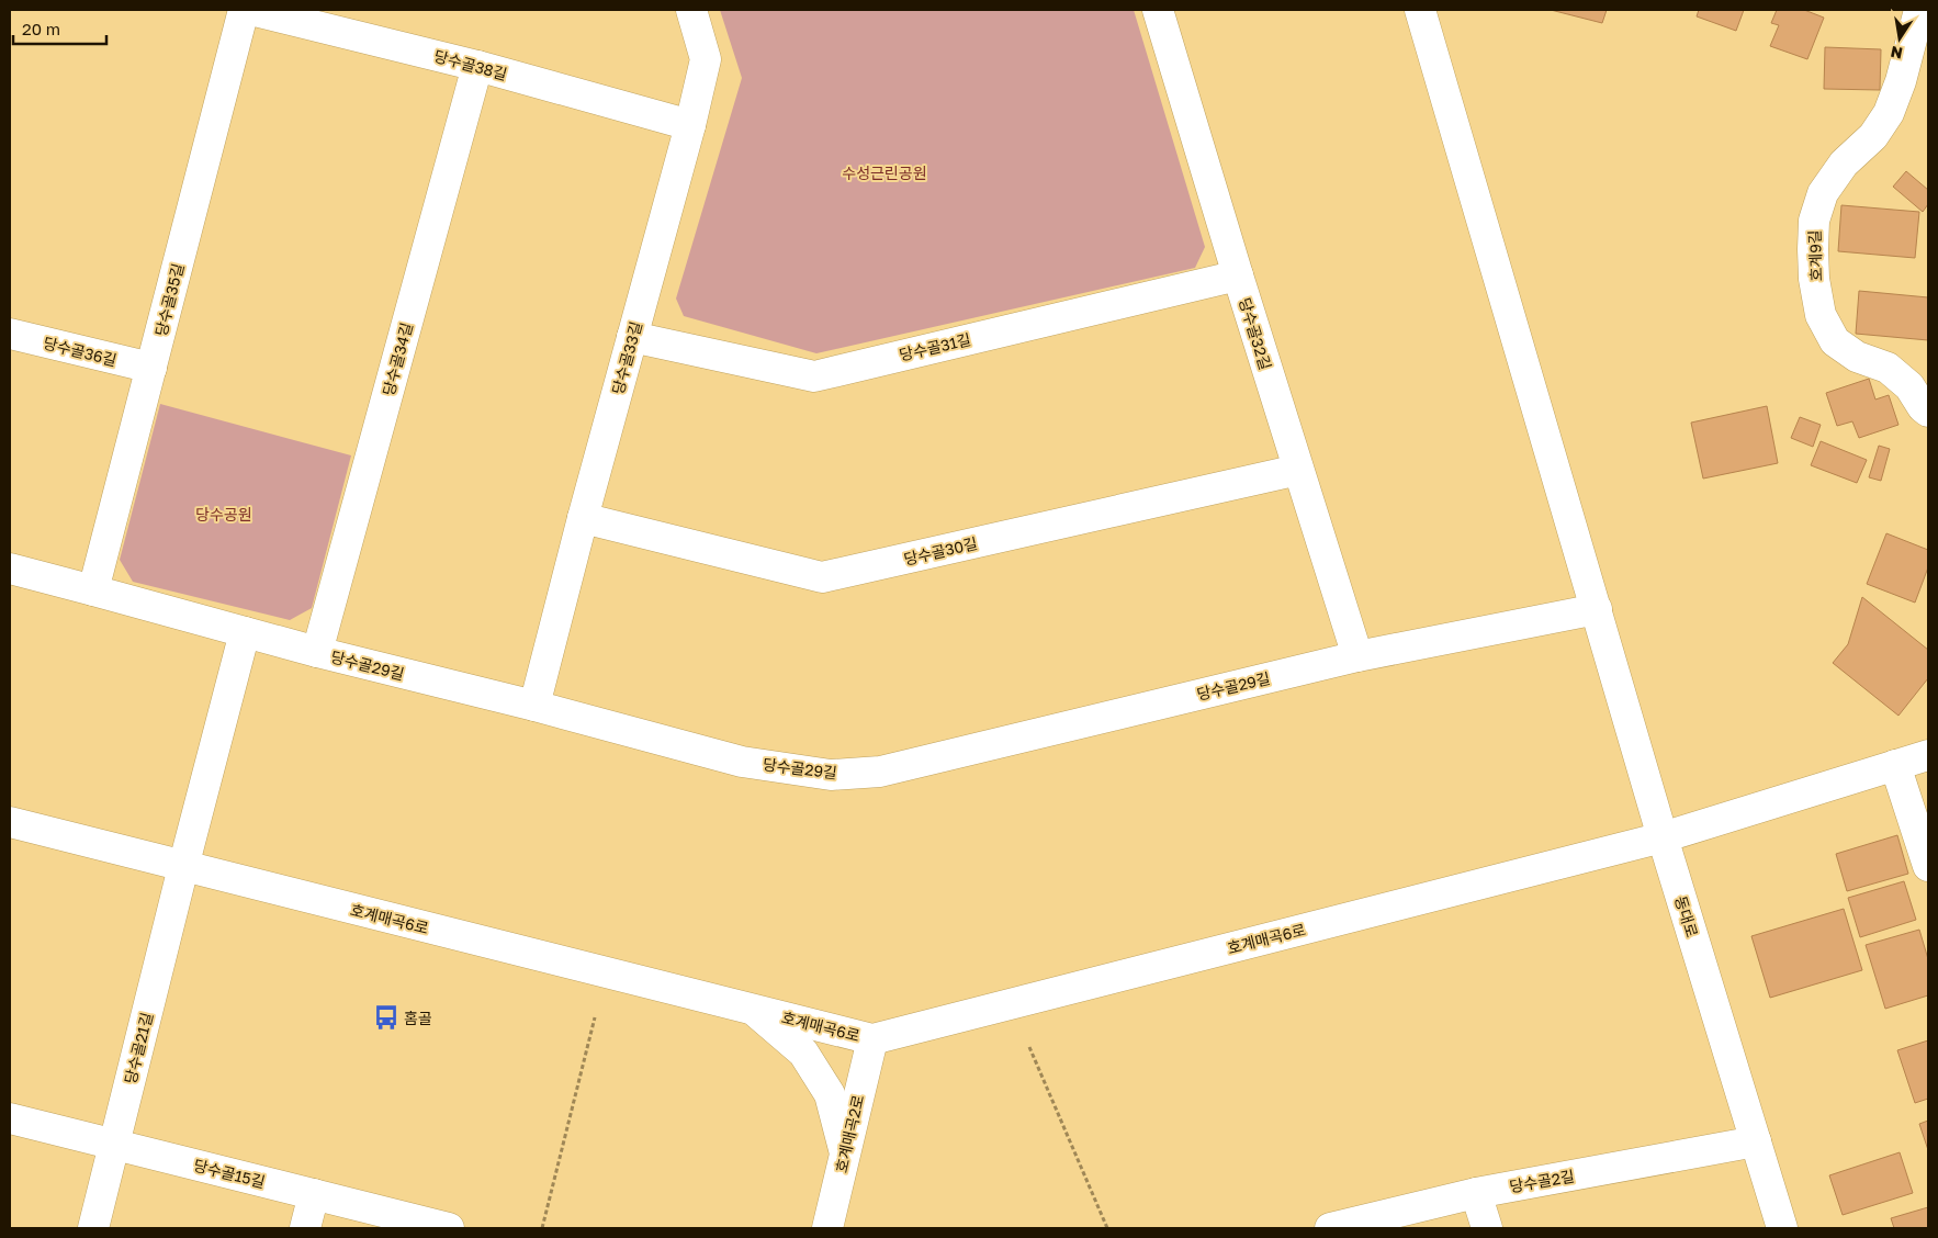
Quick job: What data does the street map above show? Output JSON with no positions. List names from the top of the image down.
{
  "streets": {
    "street": [
      "당수골38길",
      "호계9길",
      "당수골35길",
      "당수골32길",
      "당수골31길",
      "당수골36길",
      "당수골33길",
      "당수골34길",
      "당수골30길",
      "당수골29길",
      "동대로",
      "호계매곡6로",
      "당수골21길",
      "호계매곡2로",
      "당수골15길",
      "당수골2길"
    ]
  },
  "crossings": [
    ["당수골38길", "당수골33길"],
    ["당수골38길", "당수골34길"],
    ["당수골35길", "당수골36길"],
    ["당수골35길", "당수골29길"],
    ["당수골32길", "당수골31길"],
    ["당수골32길", "당수골30길"],
    ["당수골32길", "당수골29길"],
    ["당수골31길", "당수골33길"],
    ["당수골33길", "당수골30길"],
    ["당수골33길", "당수골29길"],
    ["당수골34길", "당수골29길"],
    ["당수골29길", "동대로"],
    ["당수골29길", "당수골21길"],
    ["동대로", "호계매곡6로"],
    ["동대로", "당수골2길"],
    ["호계매곡6로", "당수골21길"],
    ["호계매곡6로", "호계매곡2로"],
    ["당수골21길", "당수골15길"]
  ],
  "parks": ["수성근린공원", "당수공원"],
  "places": {
    "bus stop": ["홈골"]
  },
  "scale_bar": "20 m",
  "north": "bottom"
}
